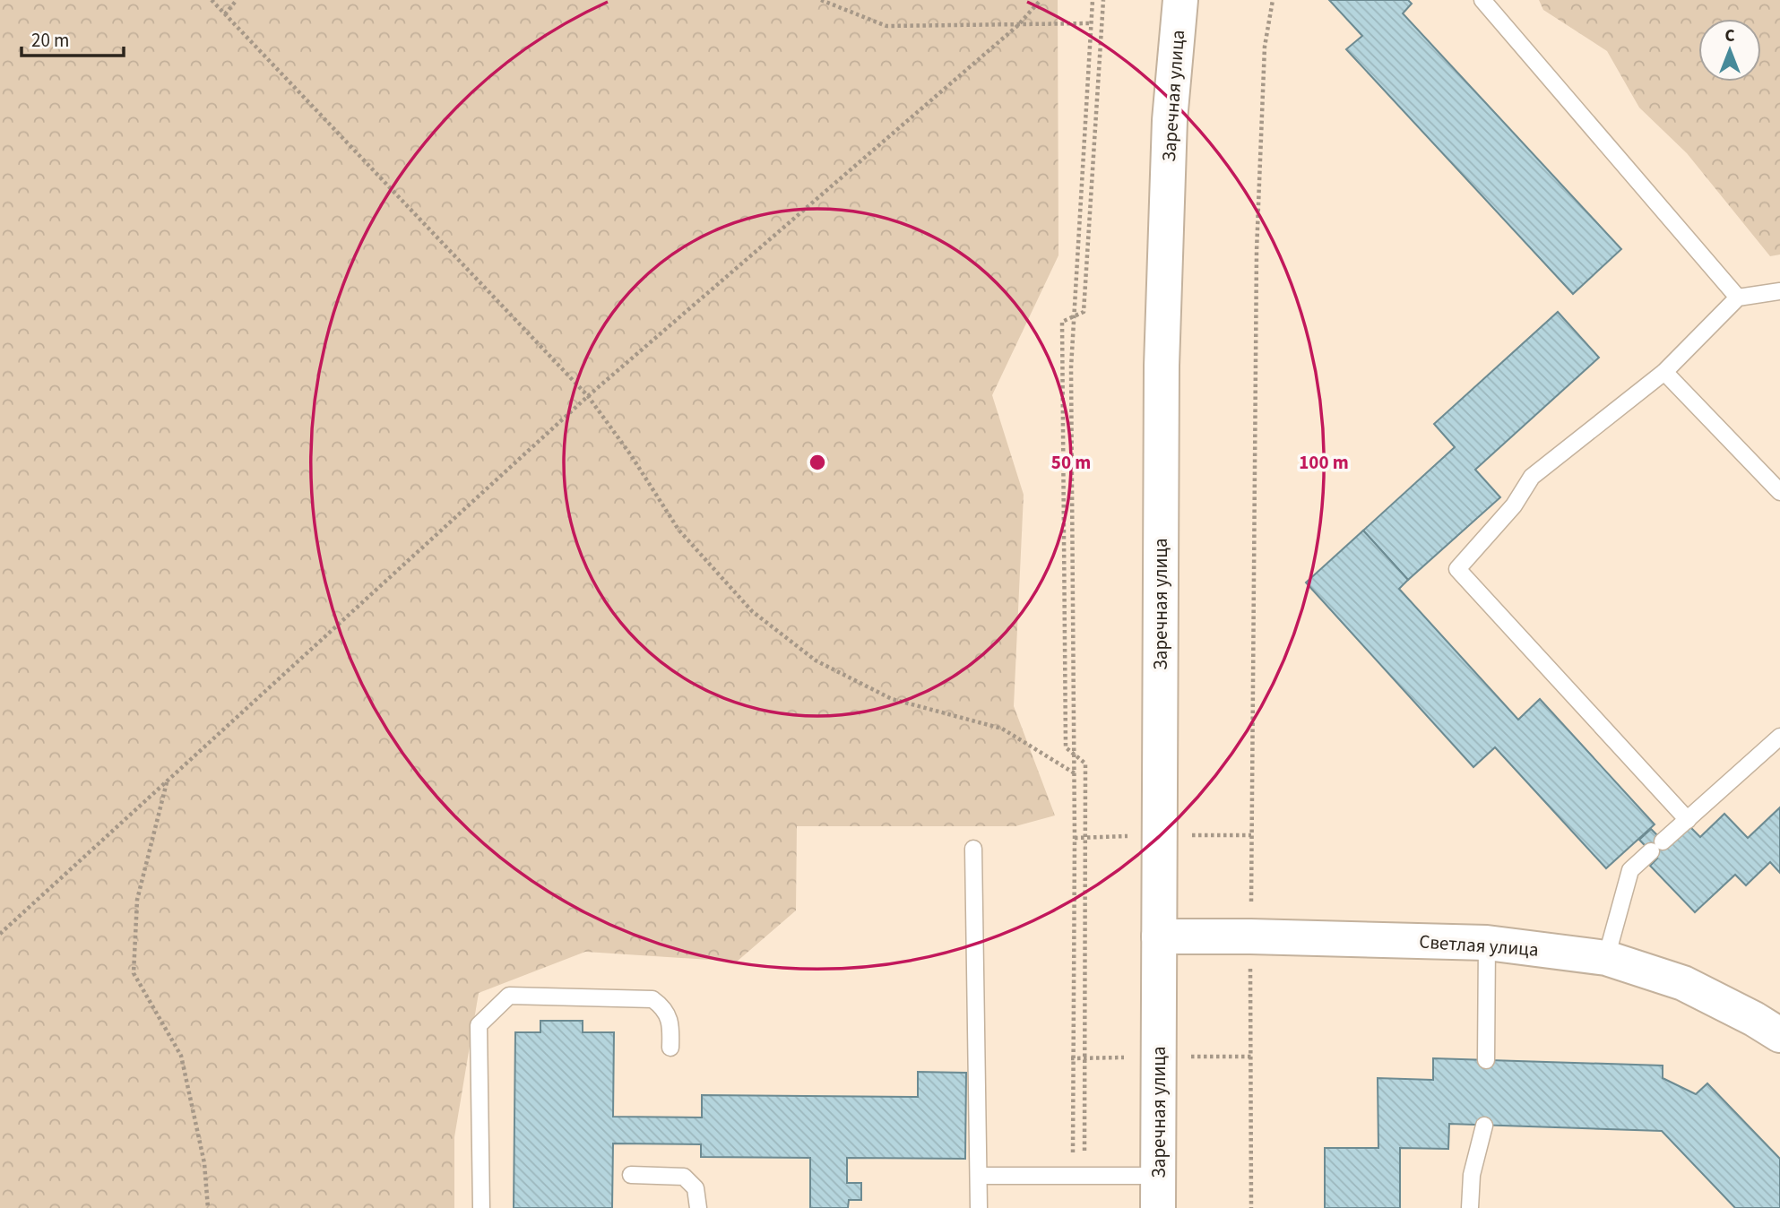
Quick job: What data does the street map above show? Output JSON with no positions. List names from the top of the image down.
{
  "streets": {
    "street": ["Заречная улица", "Светлая улица"]
  },
  "crossings": [
    ["Заречная улица", "Светлая улица"]
  ],
  "scale_bar": "20 m",
  "north": "top",
  "rings": ["50 m", "100 m"]
}
